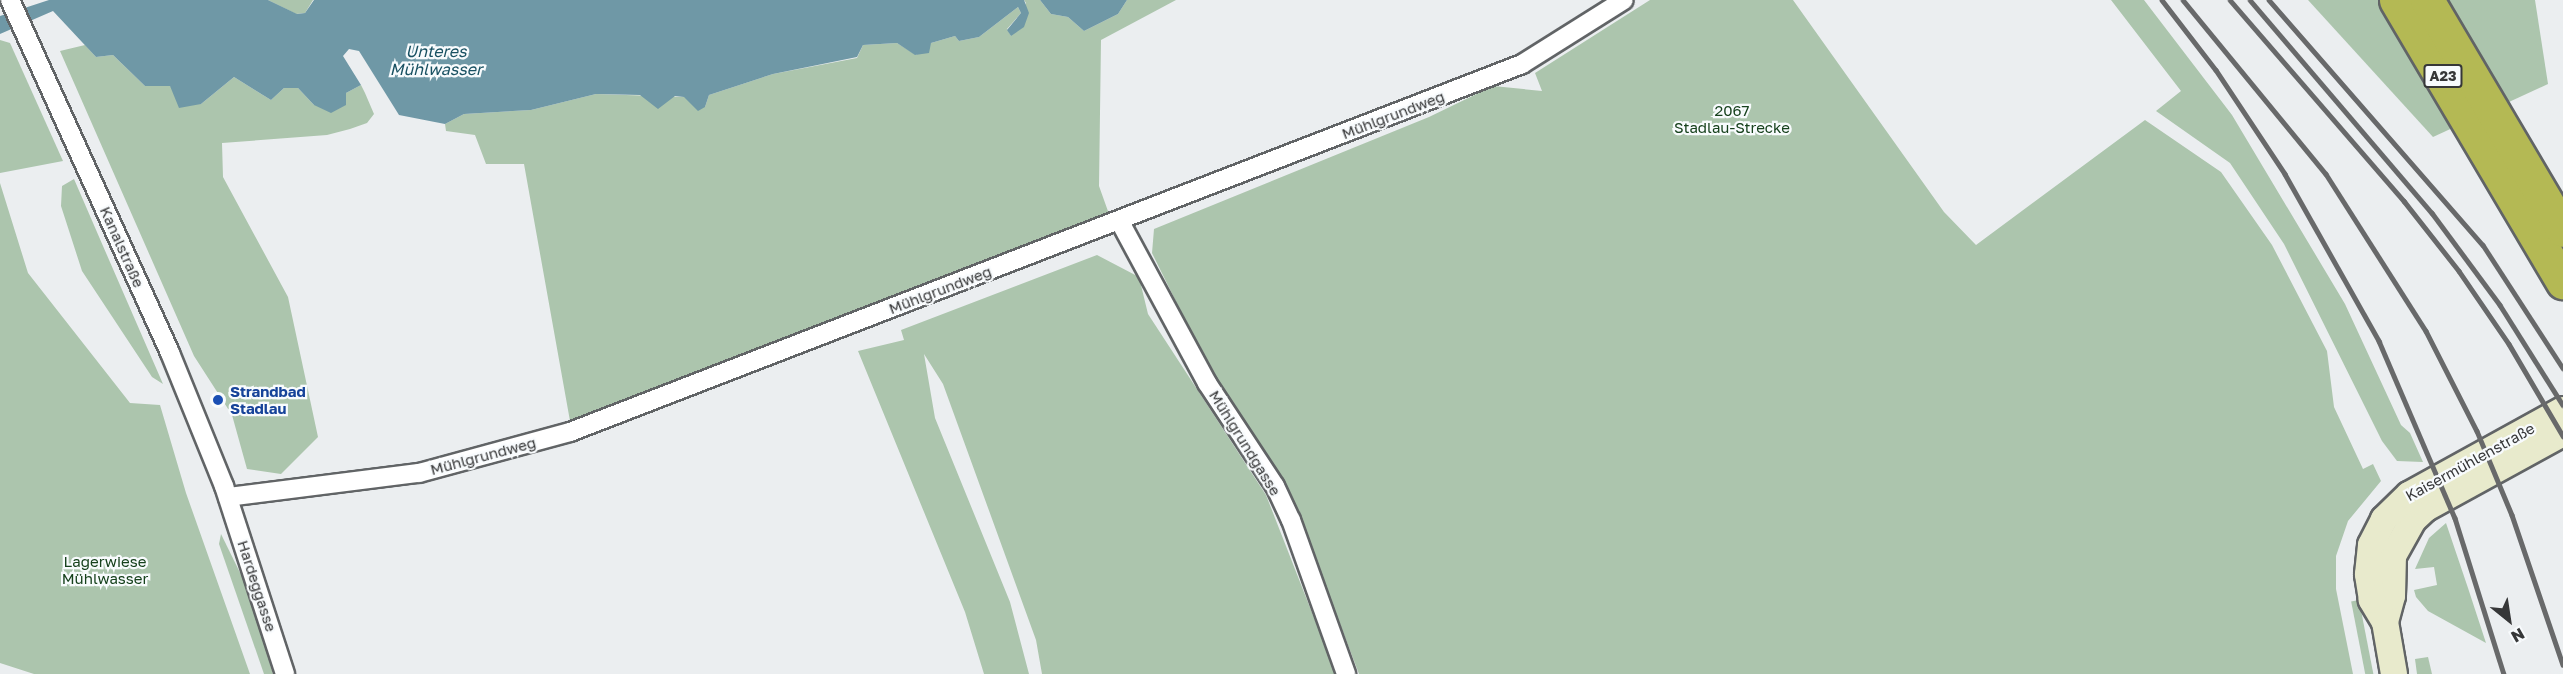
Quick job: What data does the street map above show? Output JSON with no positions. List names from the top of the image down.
{
  "streets": {
    "highway": ["A23"],
    "street": [
      "Mühlgrundweg",
      "Kanalstraße",
      "Mühlgrundgasse",
      "Kaisermühlenstraße",
      "Hardeggasse"
    ]
  },
  "crossings": [
    ["Mühlgrundweg", "Kanalstraße"],
    ["Mühlgrundweg", "Mühlgrundgasse"],
    ["Mühlgrundweg", "Hardeggasse"],
    ["Kanalstraße", "Hardeggasse"]
  ],
  "water": ["Unteres Mühlwasser"],
  "parks": ["2067 Stadlau-Strecke", "Lagerwiese Mühlwasser"],
  "places": ["Strandbad Stadlau"],
  "north": "bottom right"
}
